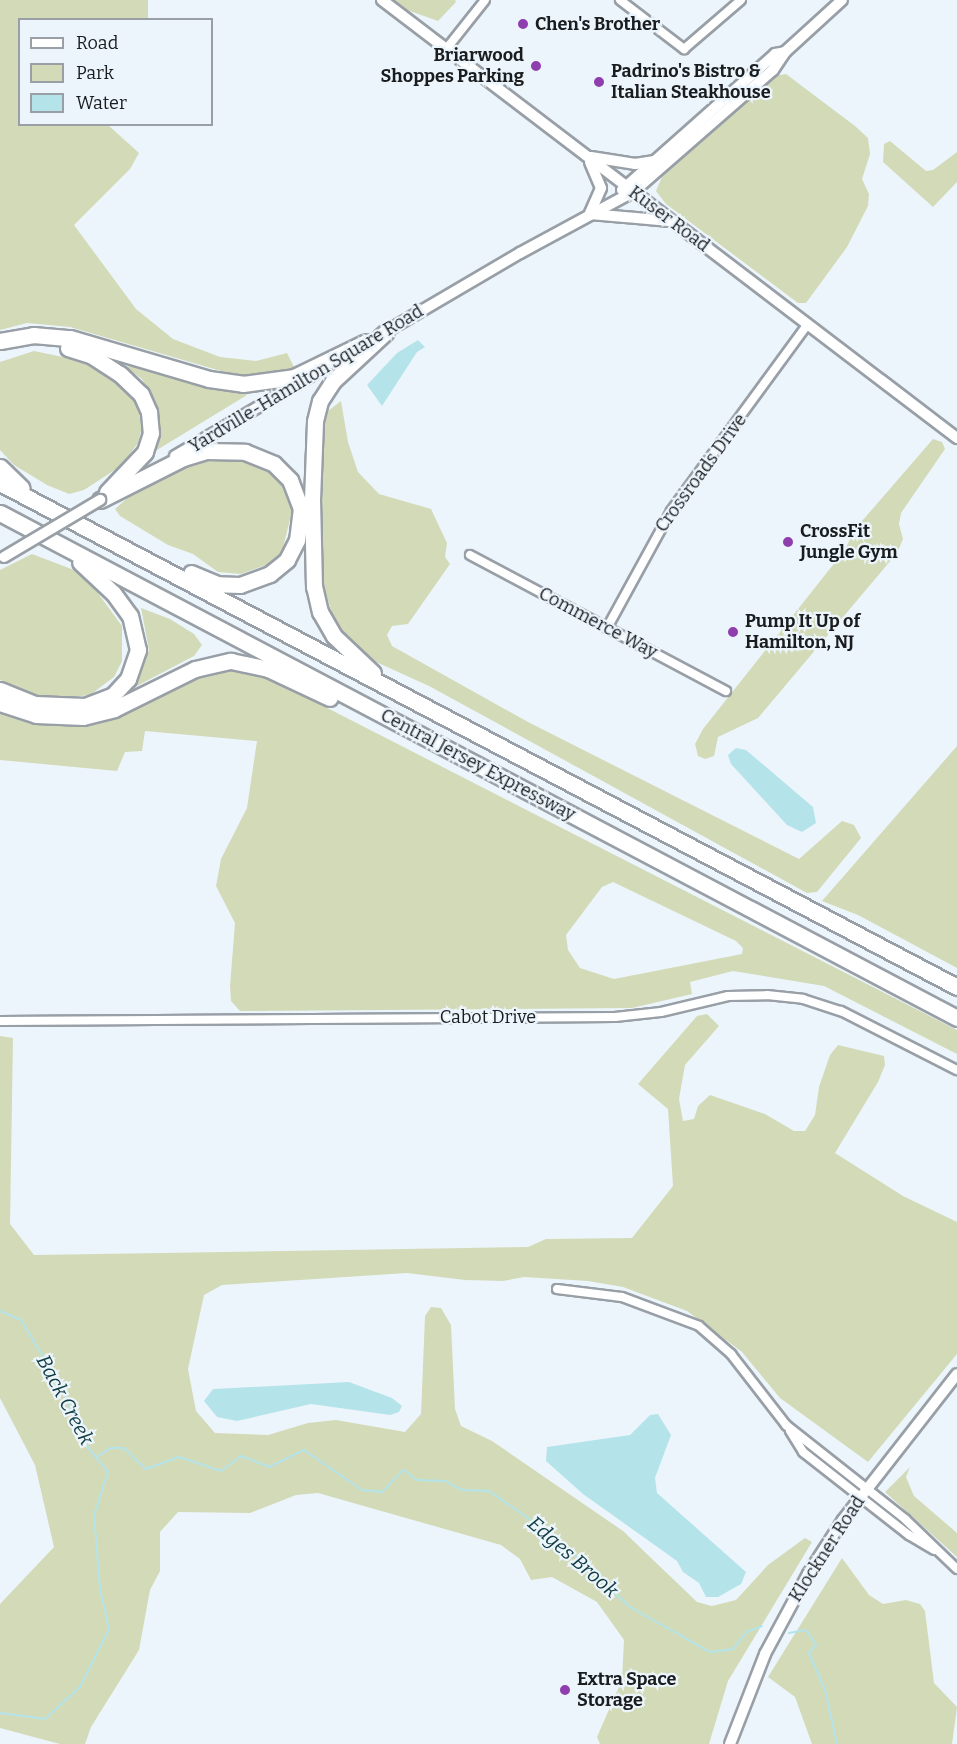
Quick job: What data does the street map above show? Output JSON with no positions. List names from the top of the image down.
{
  "streets": {
    "highway": ["Central Jersey Expressway"],
    "street": [
      "Kuser Road",
      "Yardville-Hamilton Square Road",
      "Crossroads Drive",
      "Commerce Way",
      "Cabot Drive",
      "Klockner Road"
    ]
  },
  "crossings": [
    ["Kuser Road", "Yardville-Hamilton Square Road"],
    ["Kuser Road", "Crossroads Drive"],
    ["Crossroads Drive", "Commerce Way"]
  ],
  "water": ["Back Creek", "Edges Brook"],
  "places": [
    "Chen's Brother",
    "Briarwood Shoppes Parking",
    "Padrino's Bistro & Italian Steakhouse",
    "CrossFit Jungle Gym",
    "Pump It Up of Hamilton, NJ",
    "Extra Space Storage"
  ],
  "legend": ["Road", "Park", "Water"]
}
